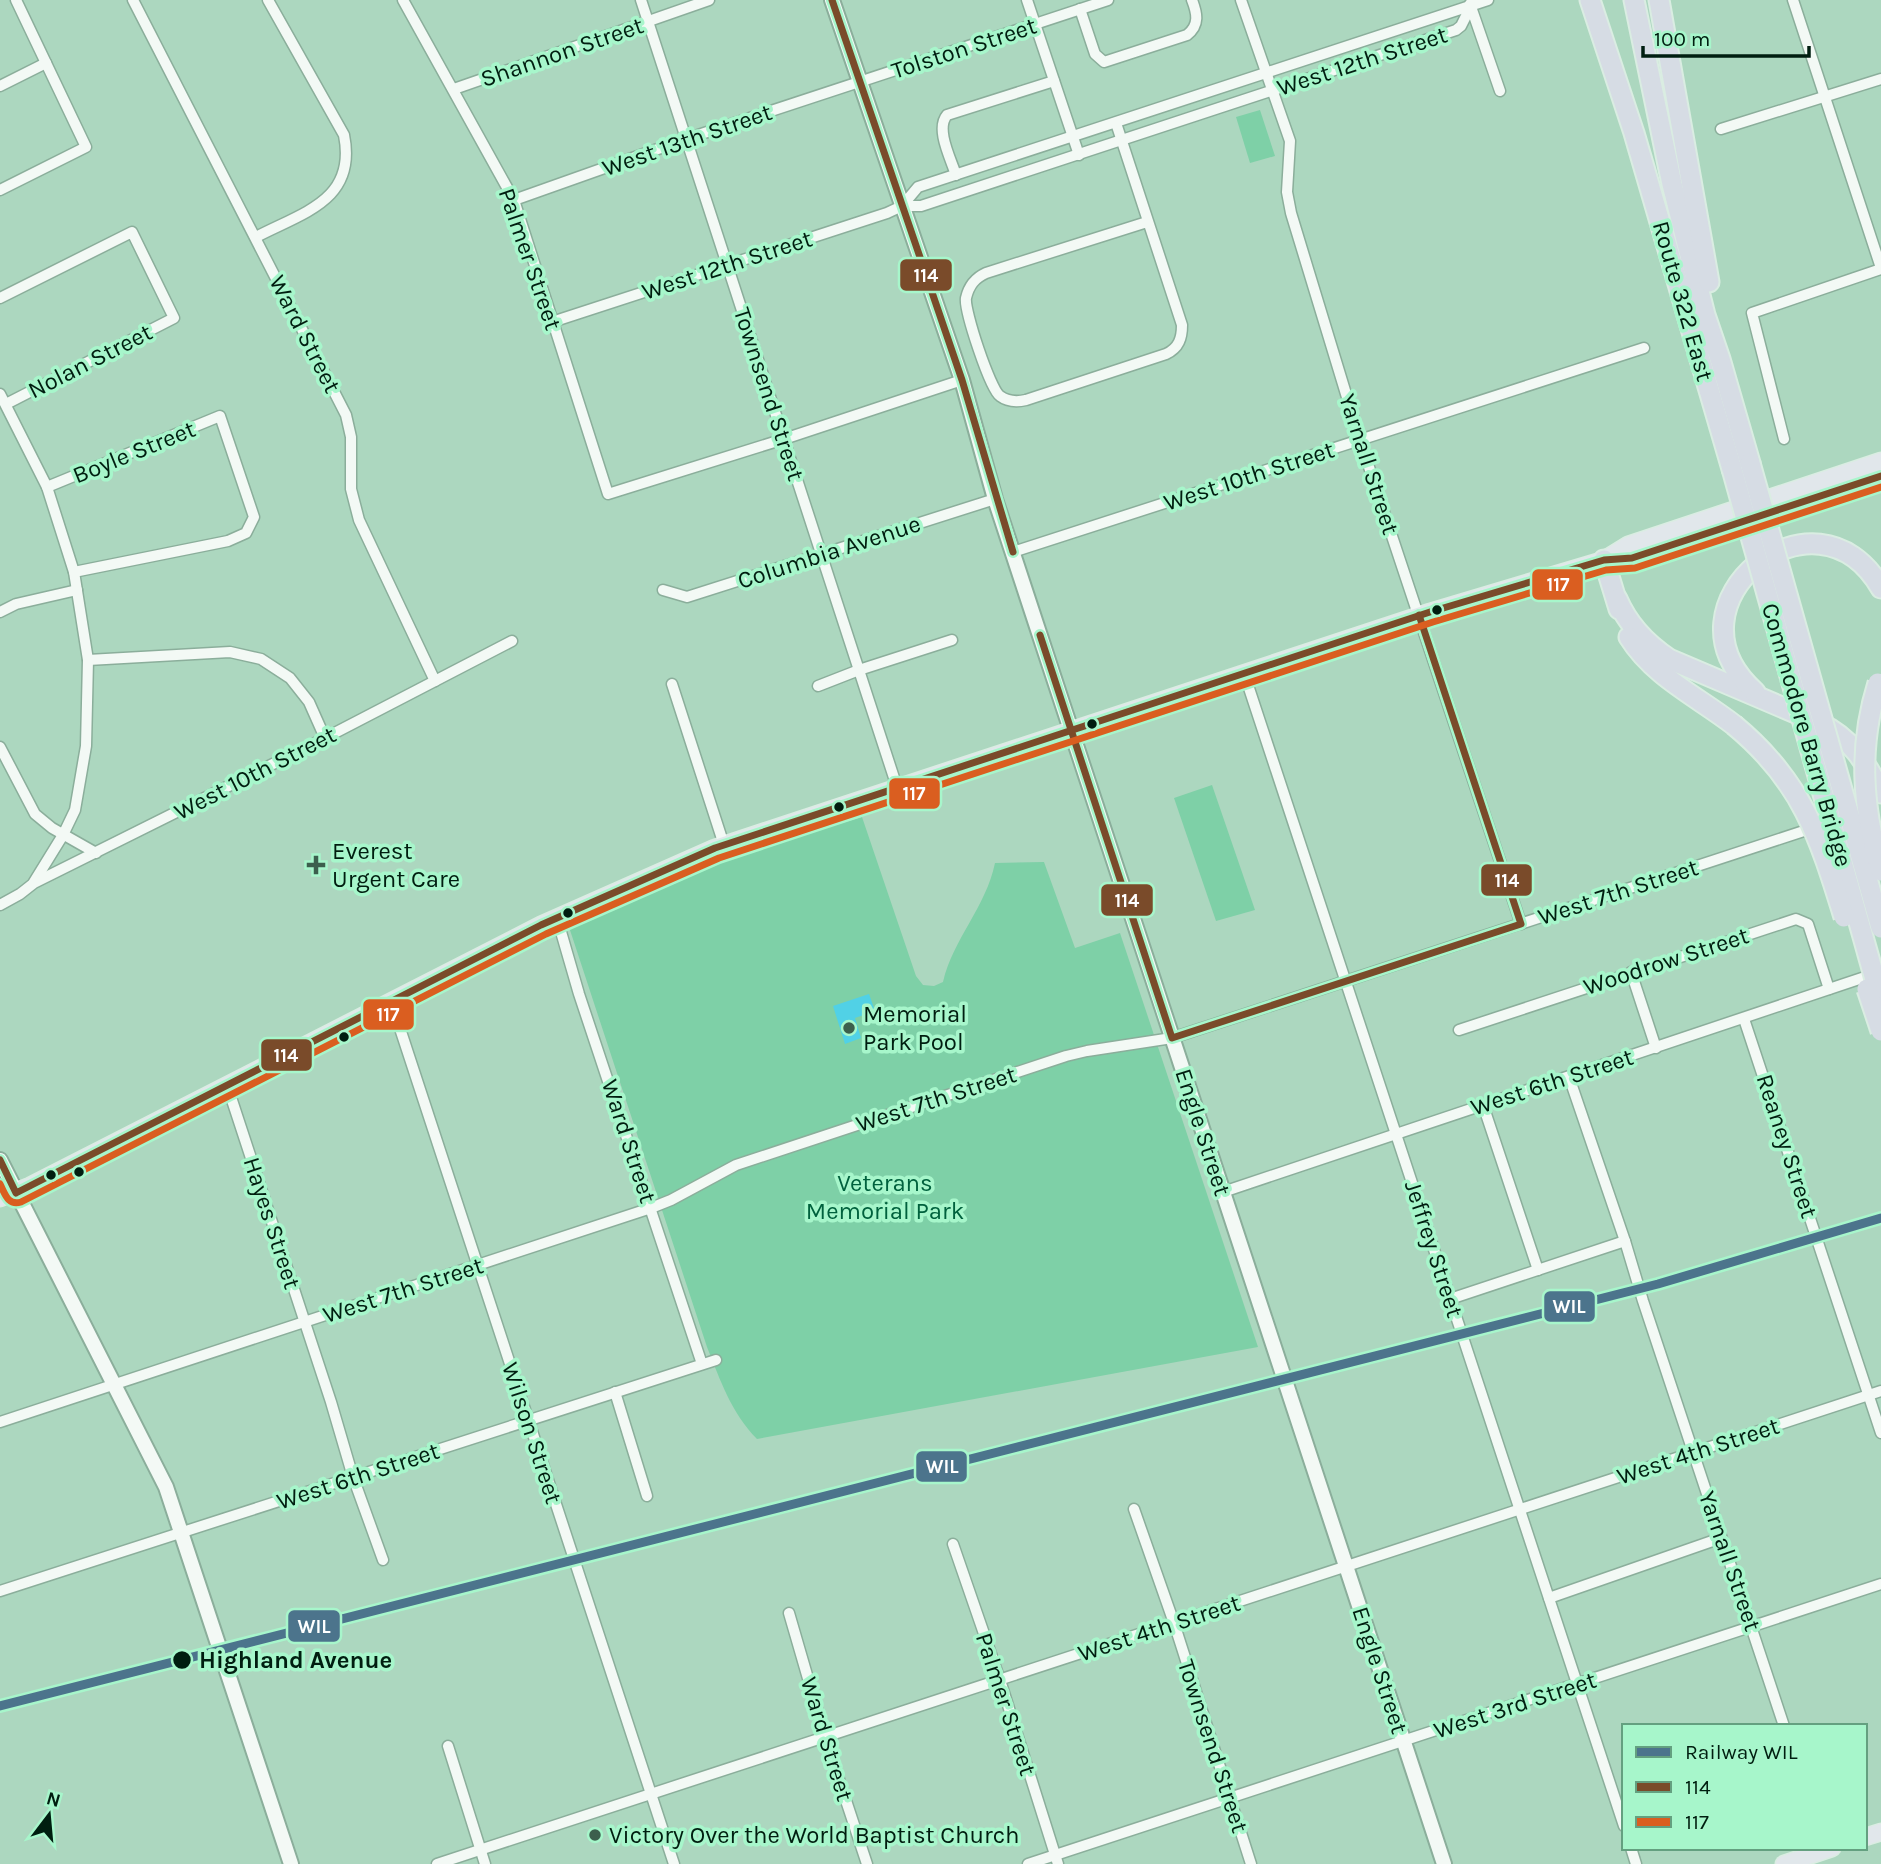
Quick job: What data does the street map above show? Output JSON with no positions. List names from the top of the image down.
{
  "streets": {
    "highway": ["Route 322 East", "Commodore Barry Bridge"],
    "main road": ["Engle Street"],
    "street": [
      "Tolston Street",
      "Shannon Street",
      "West 12th Street",
      "West 13th Street",
      "Palmer Street",
      "Ward Street",
      "Nolan Street",
      "Townsend Street",
      "Boyle Street",
      "Yarnall Street",
      "West 10th Street",
      "Columbia Avenue",
      "West 7th Street",
      "Woodrow Street",
      "West 6th Street",
      "Reaney Street",
      "Hayes Street",
      "Jeffrey Street",
      "Wilson Street",
      "West 4th Street",
      "West 3rd Street"
    ]
  },
  "crossings": [
    ["Tolston Street", "West 13th Street"],
    ["Tolston Street", "Engle Street"],
    ["Shannon Street", "Palmer Street"],
    ["Shannon Street", "Townsend Street"],
    ["West 12th Street", "Palmer Street"],
    ["West 12th Street", "Townsend Street"],
    ["West 12th Street", "Yarnall Street"],
    ["West 12th Street", "Engle Street"],
    ["West 13th Street", "Palmer Street"],
    ["West 13th Street", "Townsend Street"],
    ["West 13th Street", "Engle Street"],
    ["Palmer Street", "Townsend Street"],
    ["Palmer Street", "West 4th Street"],
    ["Palmer Street", "West 3rd Street"],
    ["Route 322 East", "Commodore Barry Bridge"],
    ["Ward Street", "West 10th Street"],
    ["Ward Street", "West 7th Street"],
    ["Ward Street", "West 6th Street"],
    ["Ward Street", "West 4th Street"],
    ["Townsend Street", "Columbia Avenue"],
    ["Townsend Street", "West 4th Street"],
    ["Townsend Street", "West 3rd Street"],
    ["Yarnall Street", "West 10th Street"],
    ["Yarnall Street", "West 7th Street"],
    ["Yarnall Street", "West 6th Street"],
    ["Yarnall Street", "West 4th Street"],
    ["Yarnall Street", "West 3rd Street"],
    ["West 10th Street", "Engle Street"],
    ["Columbia Avenue", "Engle Street"],
    ["West 7th Street", "Engle Street"],
    ["West 7th Street", "Hayes Street"],
    ["West 7th Street", "Jeffrey Street"],
    ["West 7th Street", "Wilson Street"],
    ["Woodrow Street", "West 6th Street"],
    ["West 6th Street", "Engle Street"],
    ["West 6th Street", "Reaney Street"],
    ["West 6th Street", "Hayes Street"],
    ["West 6th Street", "Jeffrey Street"],
    ["West 6th Street", "Wilson Street"],
    ["Engle Street", "West 4th Street"],
    ["Engle Street", "West 3rd Street"],
    ["Reaney Street", "West 4th Street"],
    ["Jeffrey Street", "West 4th Street"],
    ["Jeffrey Street", "West 3rd Street"],
    ["Wilson Street", "West 4th Street"]
  ],
  "parks": ["Veterans Memorial Park"],
  "places": {
    "health": ["Everest Urgent Care"],
    "other": ["Memorial Park Pool", "Highland Avenue", "Victory Over the World Baptist Church"]
  },
  "lines": ["transit line 114", "transit line 117", "rail line WIL"],
  "legend": ["Railway WIL", "114", "117"],
  "scale_bar": "100 m",
  "north": "top"
}
